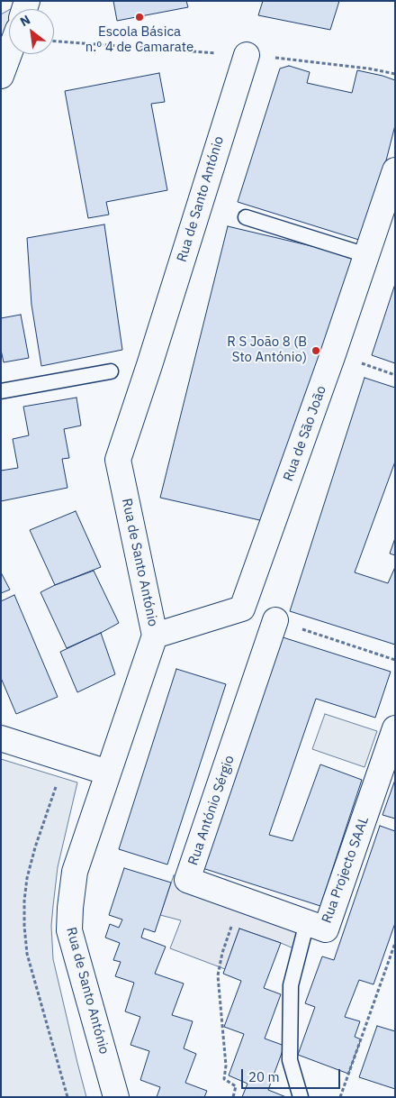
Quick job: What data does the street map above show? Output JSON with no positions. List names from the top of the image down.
{
  "streets": {
    "street": [
      "Rua de Santo António",
      "Rua de São João",
      "Rua António Sérgio",
      "Rua Projecto SAAL"
    ]
  },
  "crossings": [
    ["Rua de Santo António", "Rua de São João"],
    ["Rua António Sérgio", "Rua Projecto SAAL"]
  ],
  "places": ["Escola Básica n.º 4 de Camarate", "R S João 8 (B Sto António)"],
  "scale_bar": "20 m",
  "north": "top left"
}
